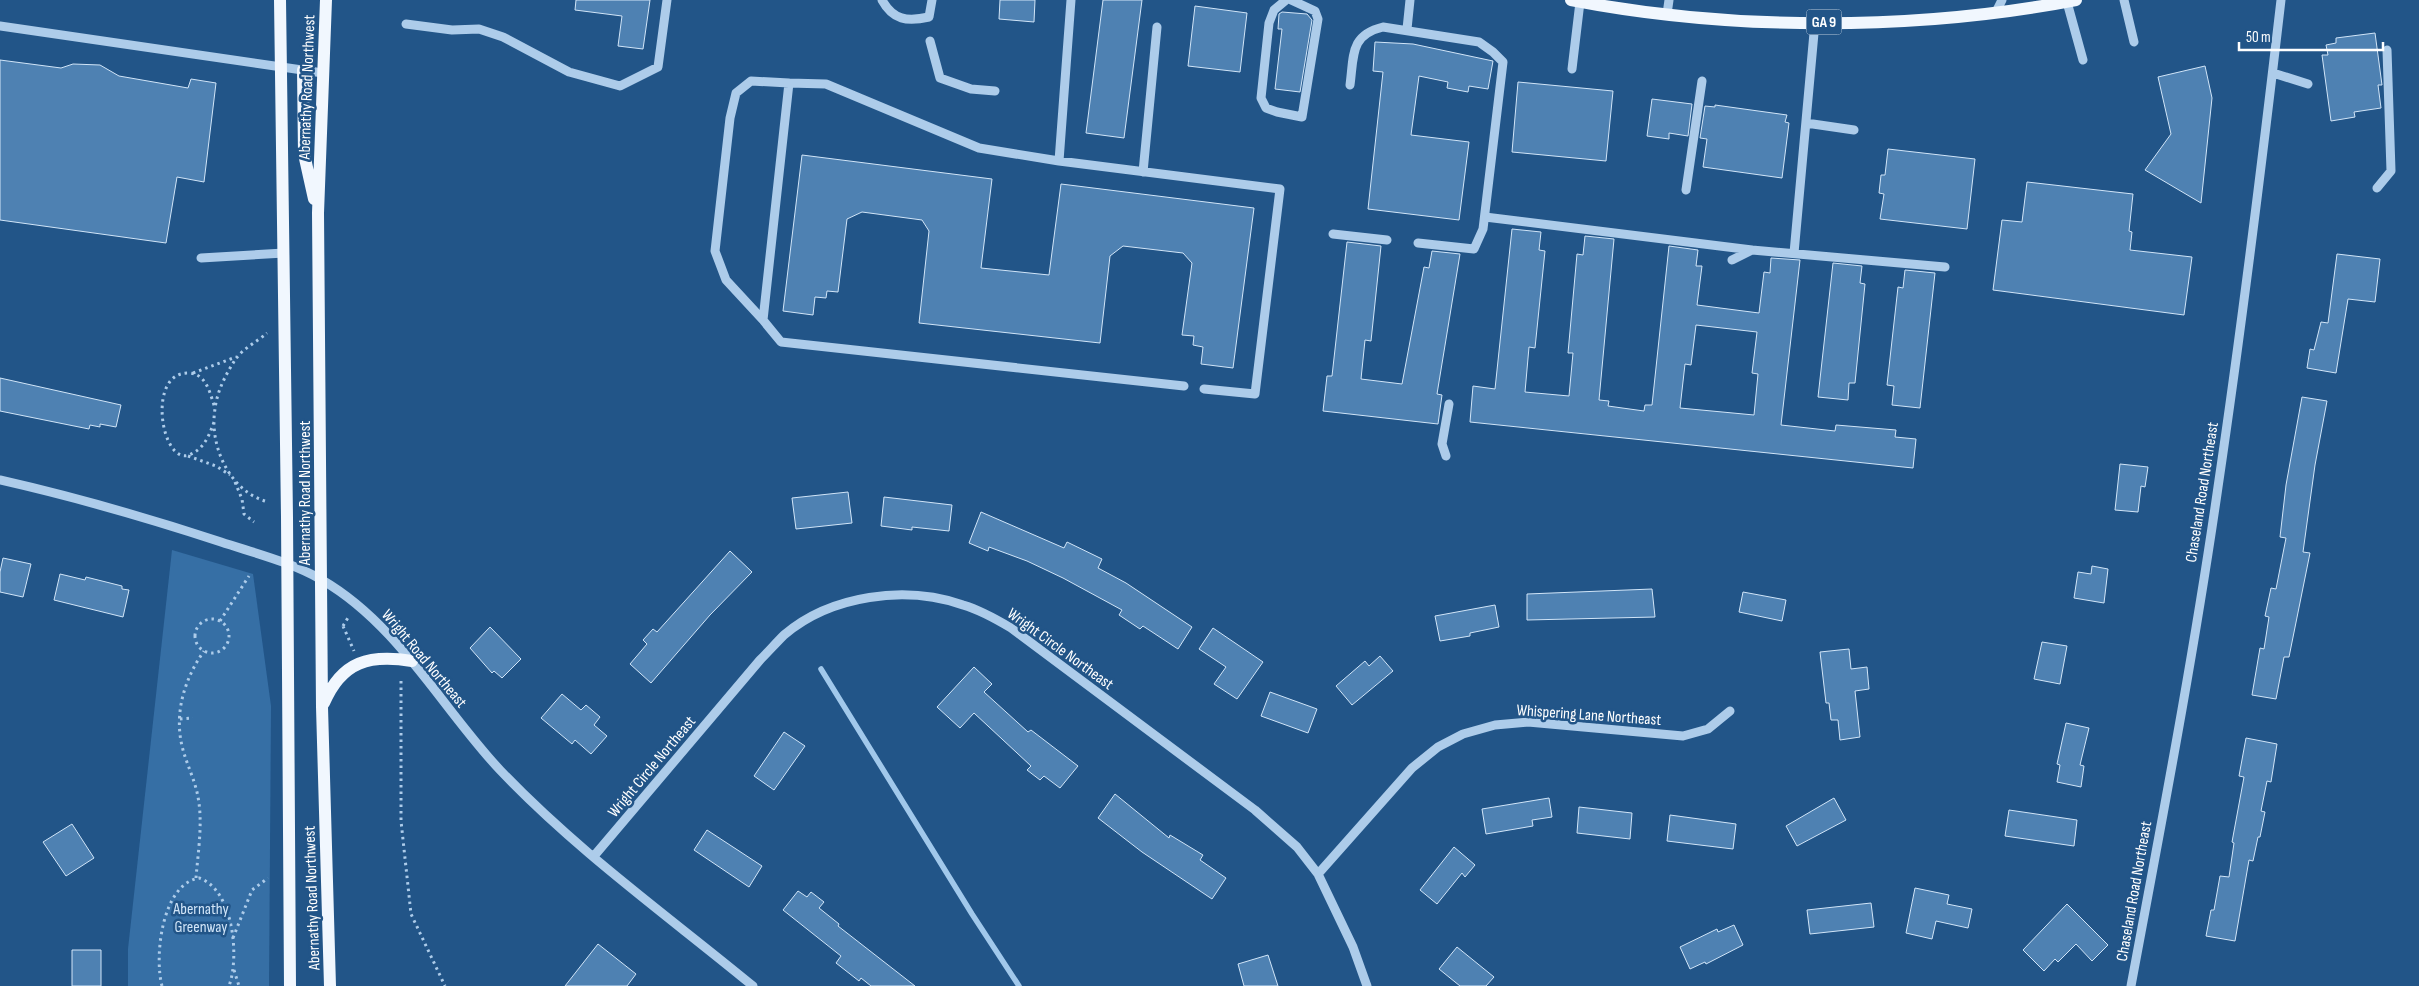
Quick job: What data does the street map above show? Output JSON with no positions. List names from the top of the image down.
{
  "streets": {
    "main road": ["GA 9", "Abernathy Road Northwest"],
    "street": [
      "Chaseland Road Northeast",
      "Wright Circle Northeast",
      "Wright Road Northeast",
      "Whispering Lane Northeast"
    ]
  },
  "crossings": [
    ["Abernathy Road Northwest", "Wright Road Northeast"],
    ["Wright Circle Northeast", "Wright Road Northeast"],
    ["Wright Circle Northeast", "Whispering Lane Northeast"]
  ],
  "parks": ["Abernathy Greenway"],
  "scale_bar": "50 m"
}
